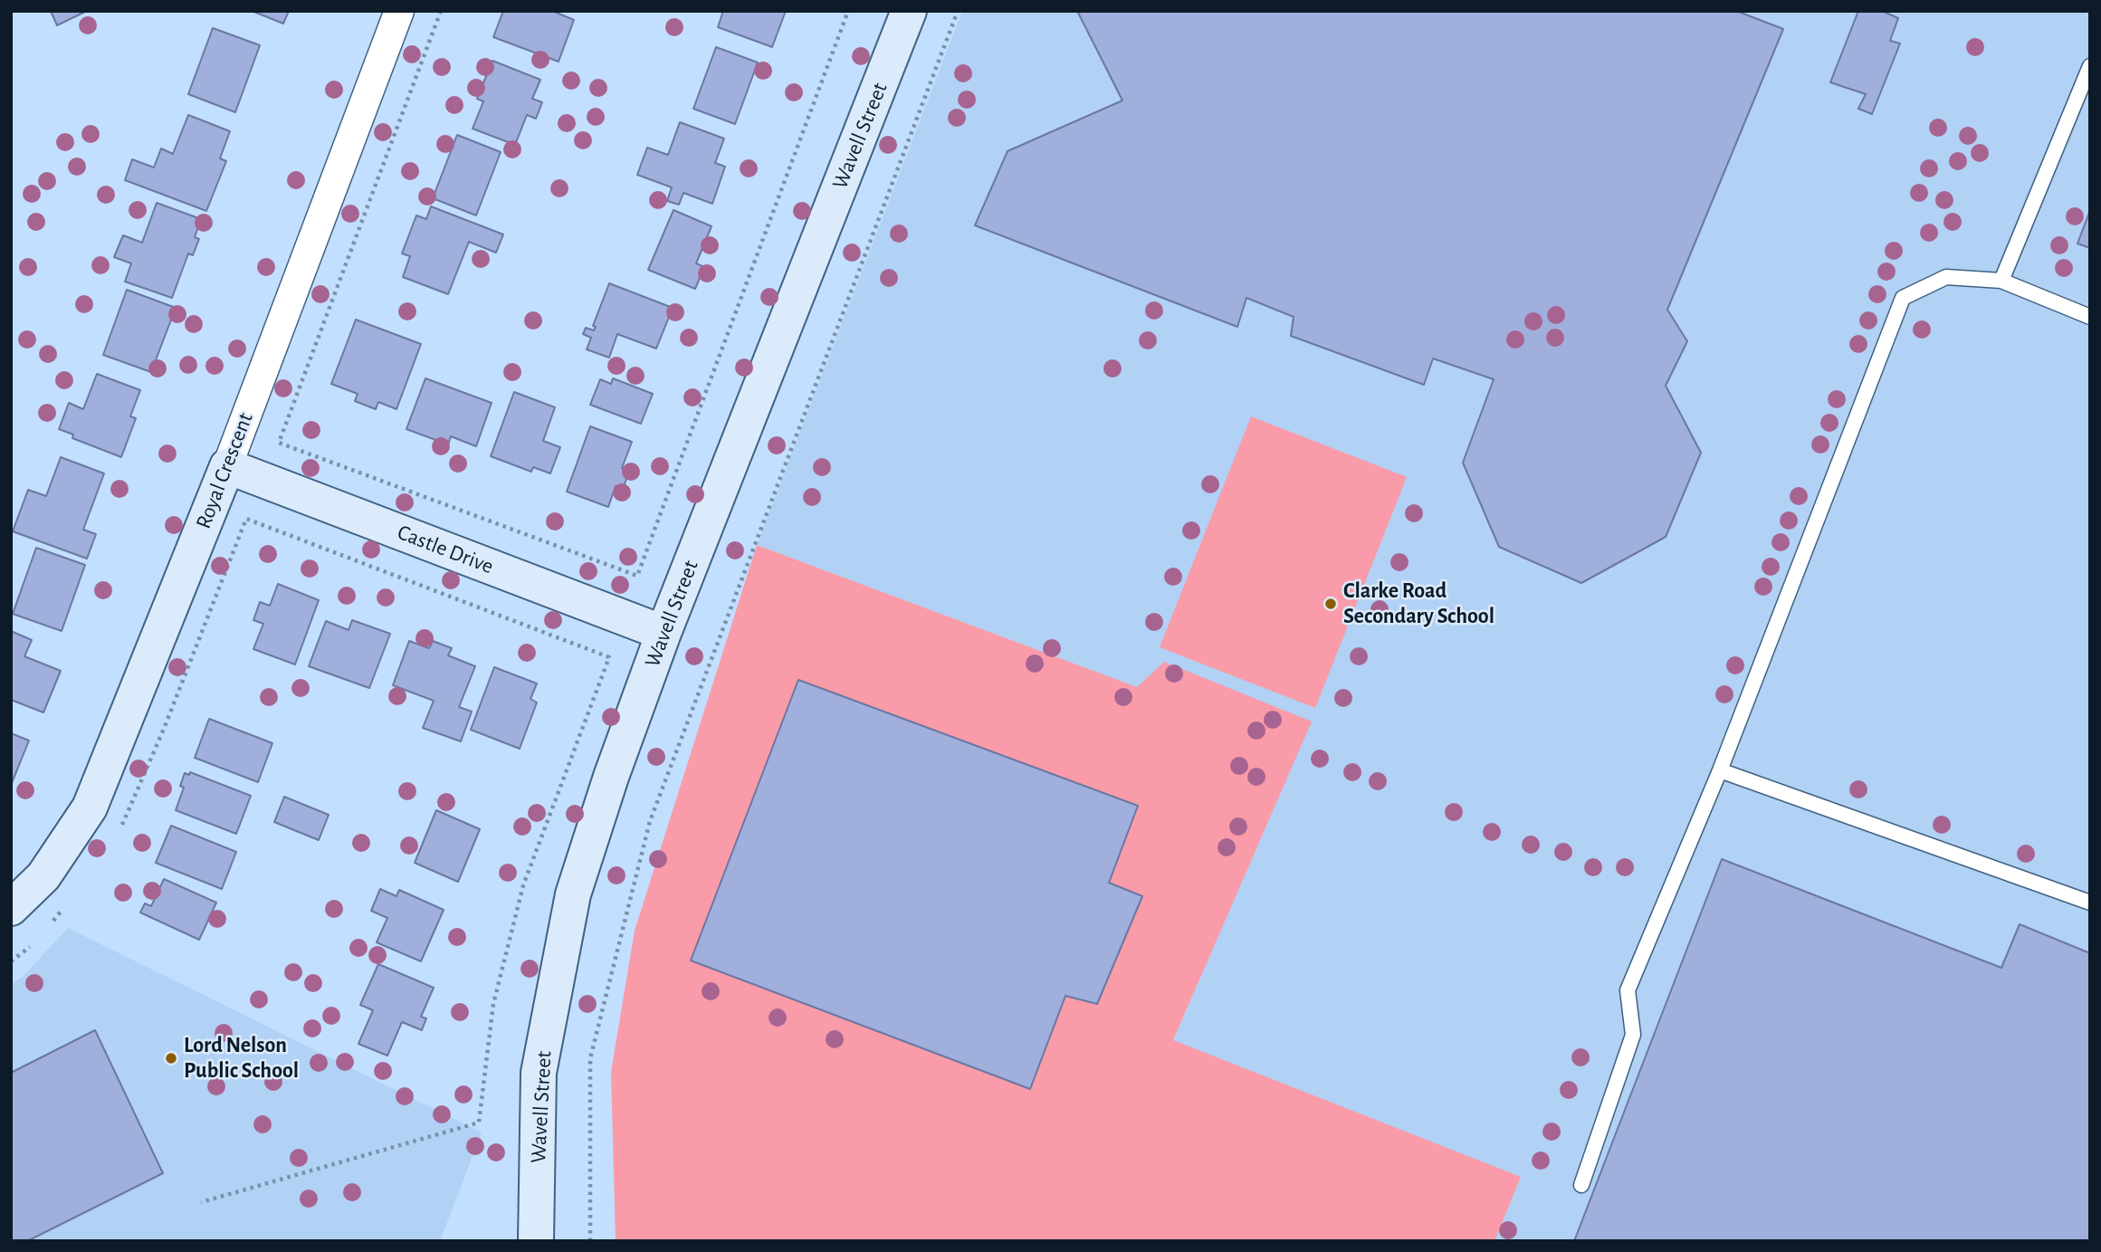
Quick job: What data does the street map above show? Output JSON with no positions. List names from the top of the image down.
{
  "streets": {
    "street": ["Wavell Street", "Royal Crescent", "Castle Drive"]
  },
  "crossings": [
    ["Wavell Street", "Castle Drive"],
    ["Royal Crescent", "Castle Drive"]
  ],
  "places": ["Clarke Road Secondary School", "Lord Nelson Public School"]
}
